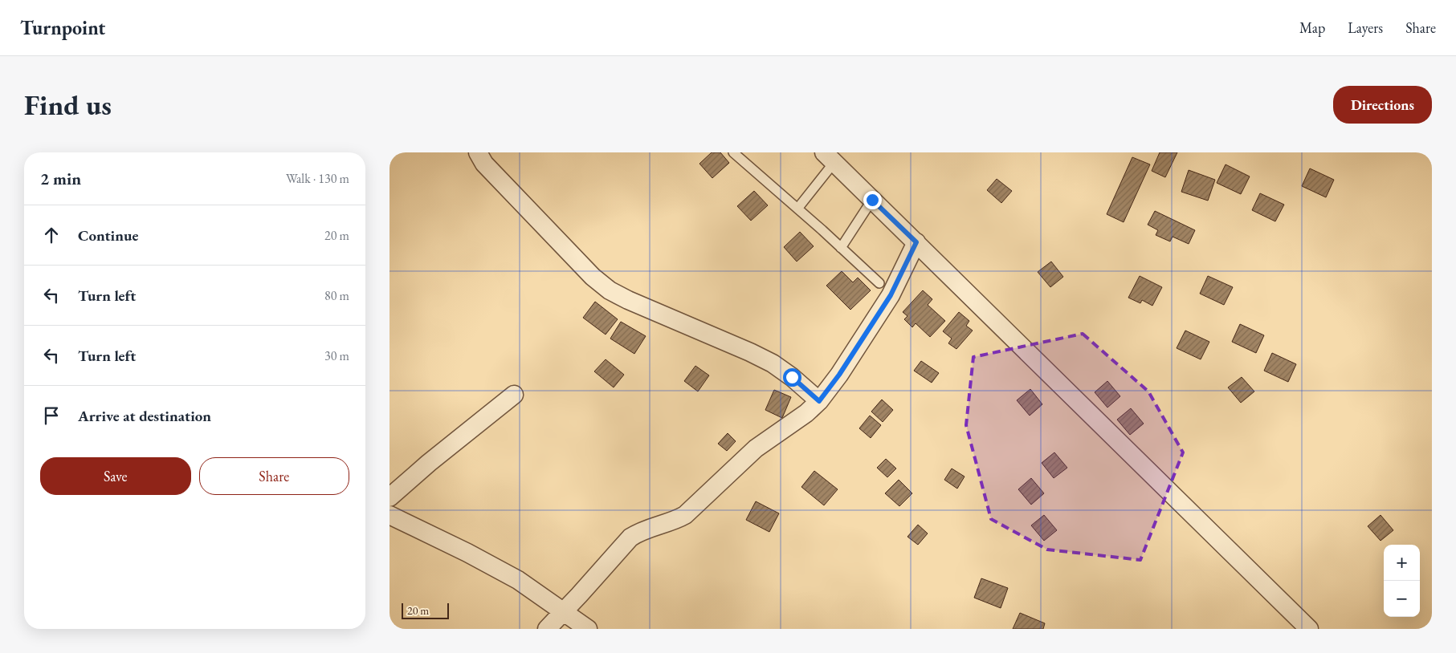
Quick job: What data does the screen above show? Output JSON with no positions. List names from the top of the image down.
{
  "scale_bar": "20 m",
  "page": {
    "header": "Turnpoint",
    "nav": ["Map", "Layers", "Share"],
    "buttons": [
      "Directions",
      ["Save", "Share"]
    ],
    "title": "Find us",
    "heading": ["2 min", "Walk · 130 m"],
    "list": [
      ["Continue", "20 m"],
      ["Turn left", "80 m"],
      ["Turn left", "30 m"],
      "Arrive at destination"
    ],
    "map_buttons": ["+", "−"],
    "scale": "20 m"
  }
}
